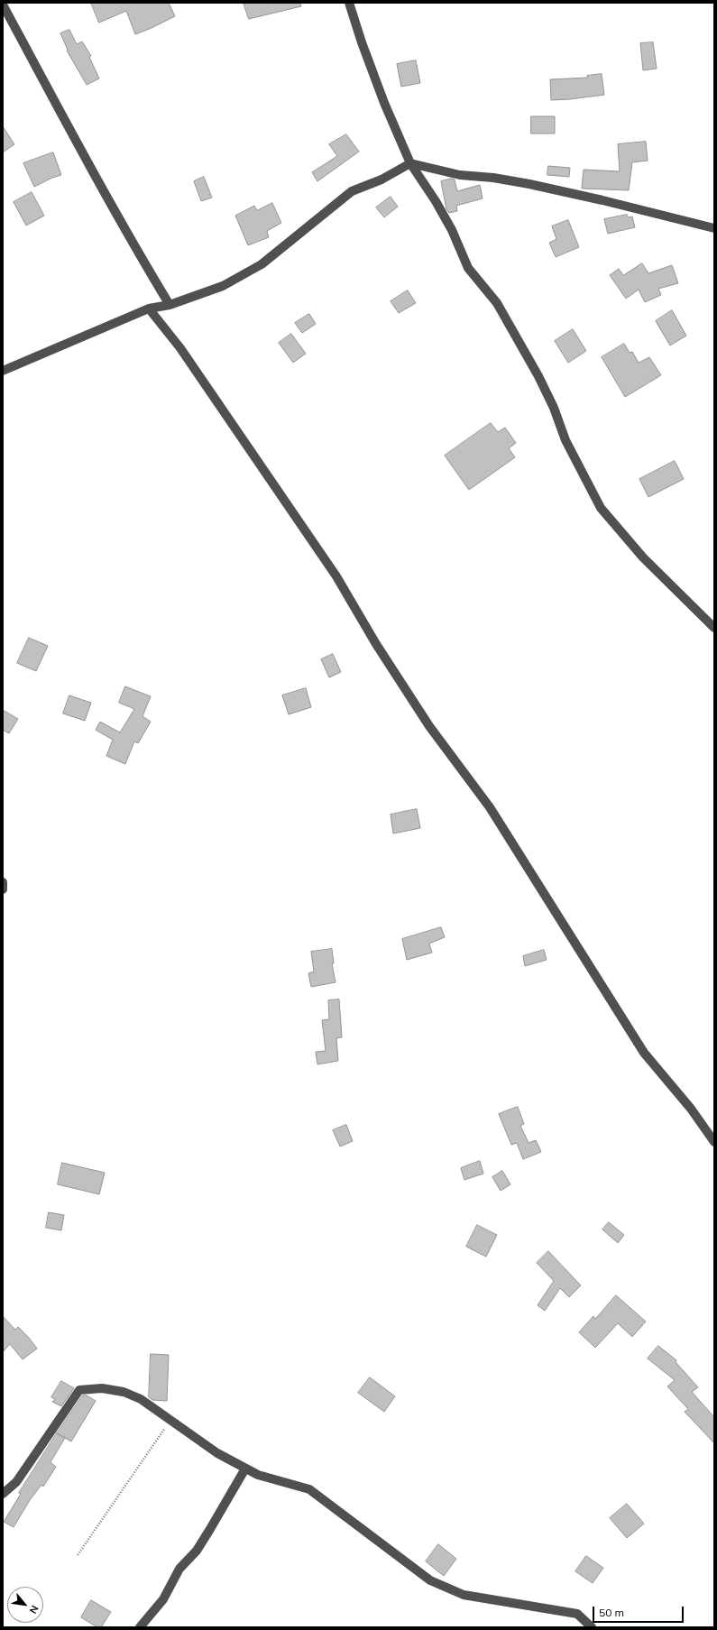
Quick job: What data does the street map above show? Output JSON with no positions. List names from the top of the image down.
{
  "scale_bar": "50 m",
  "north": "bottom right"
}
